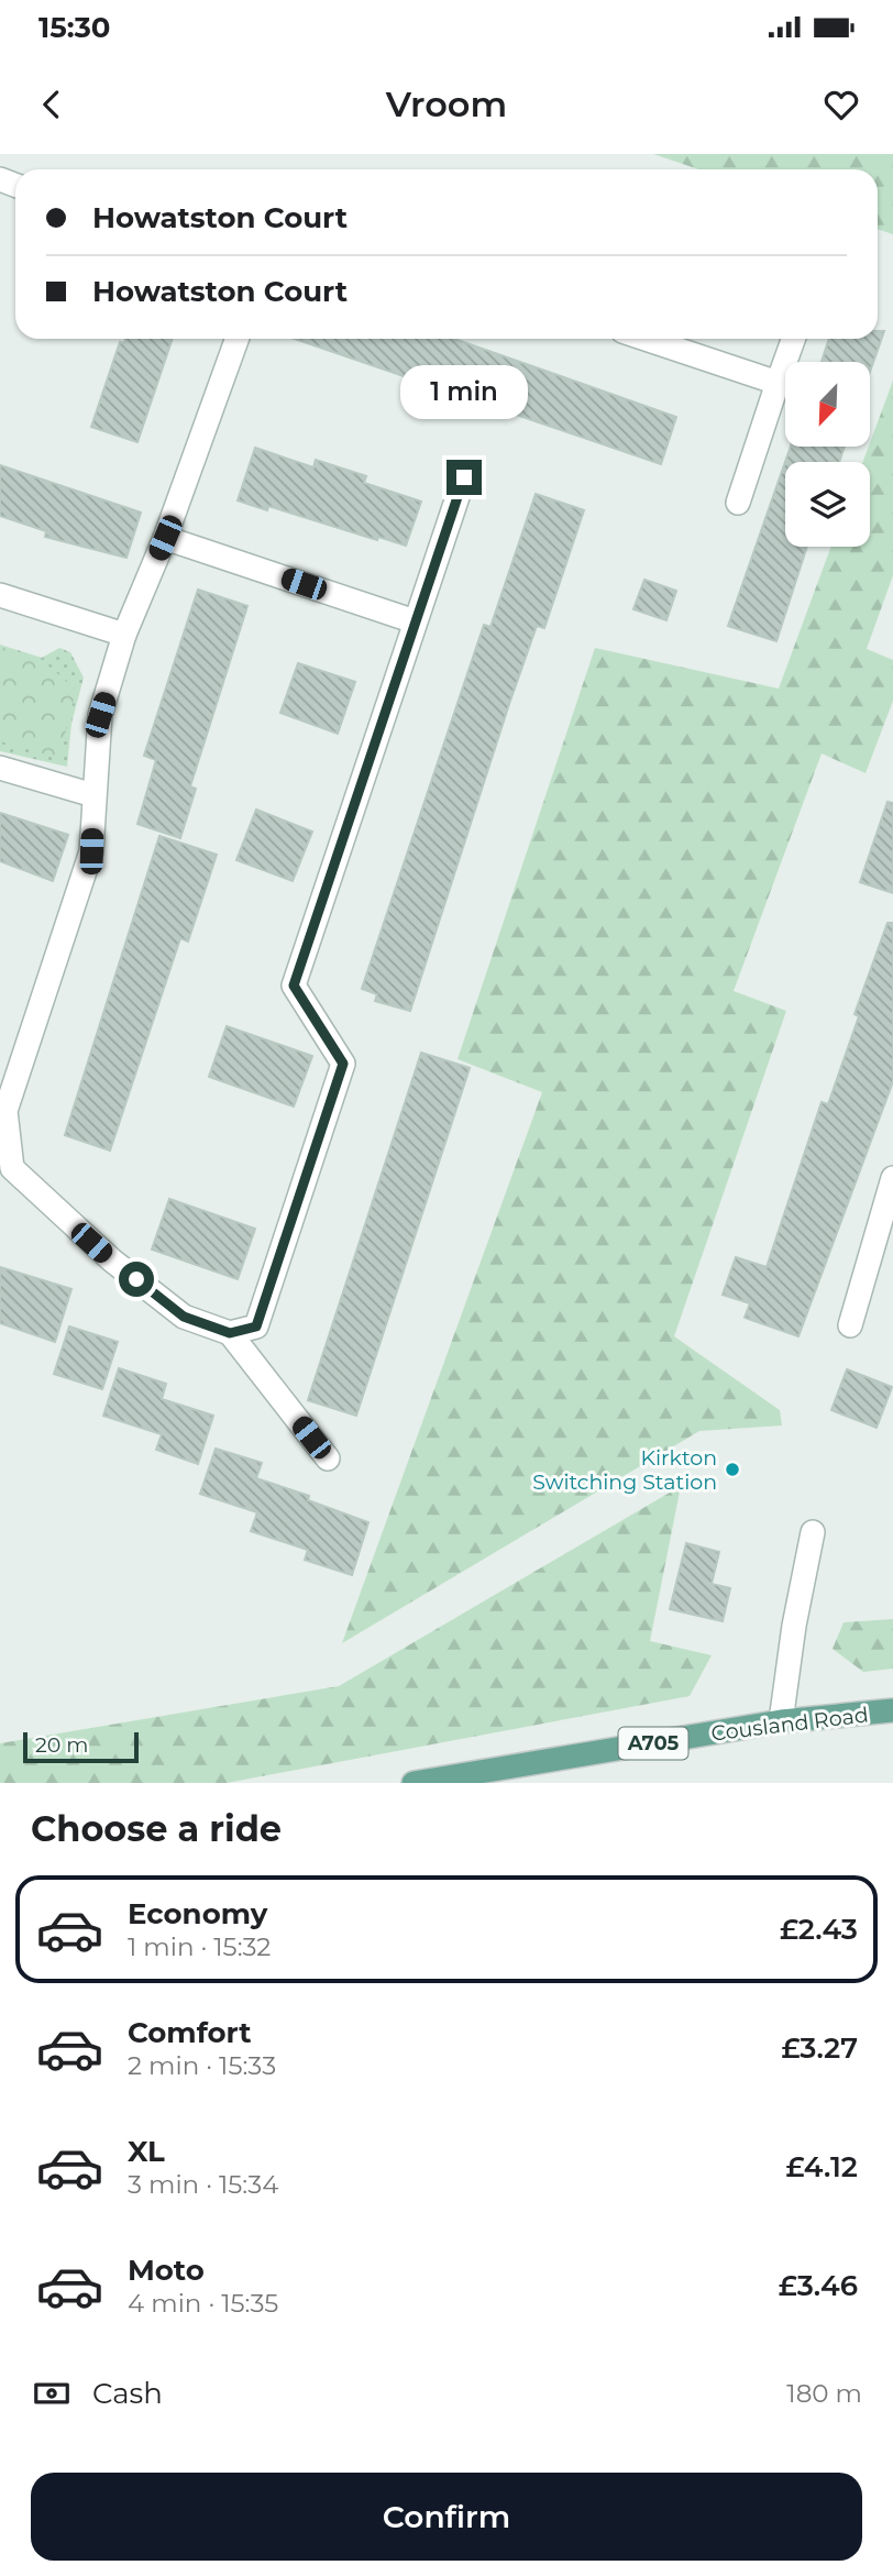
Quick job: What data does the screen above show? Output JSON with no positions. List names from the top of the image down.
{
  "streets": {
    "main road": ["Cousland Road", "A705"]
  },
  "places": ["Kirkton Switching Station"],
  "scale_bar": "20 m",
  "north": "bottom left",
  "page": {
    "status": "15:30",
    "header": "Vroom",
    "banner": ["Howatston Court", "Howatston Court"],
    "bubble": "1 min",
    "scale": "20 m",
    "heading": "Choose a ride",
    "list": [
      {
        "name": "Economy",
        "note": "1 min · 15:32",
        "value": "£2.43"
      },
      {
        "name": "Comfort",
        "note": "2 min · 15:33",
        "value": "£3.27"
      },
      {
        "name": "XL",
        "note": "3 min · 15:34",
        "value": "£4.12"
      },
      {
        "name": "Moto",
        "note": "4 min · 15:35",
        "value": "£3.46"
      }
    ],
    "pay": ["Cash", "180 m"],
    "buttons": "Confirm"
  }
}
